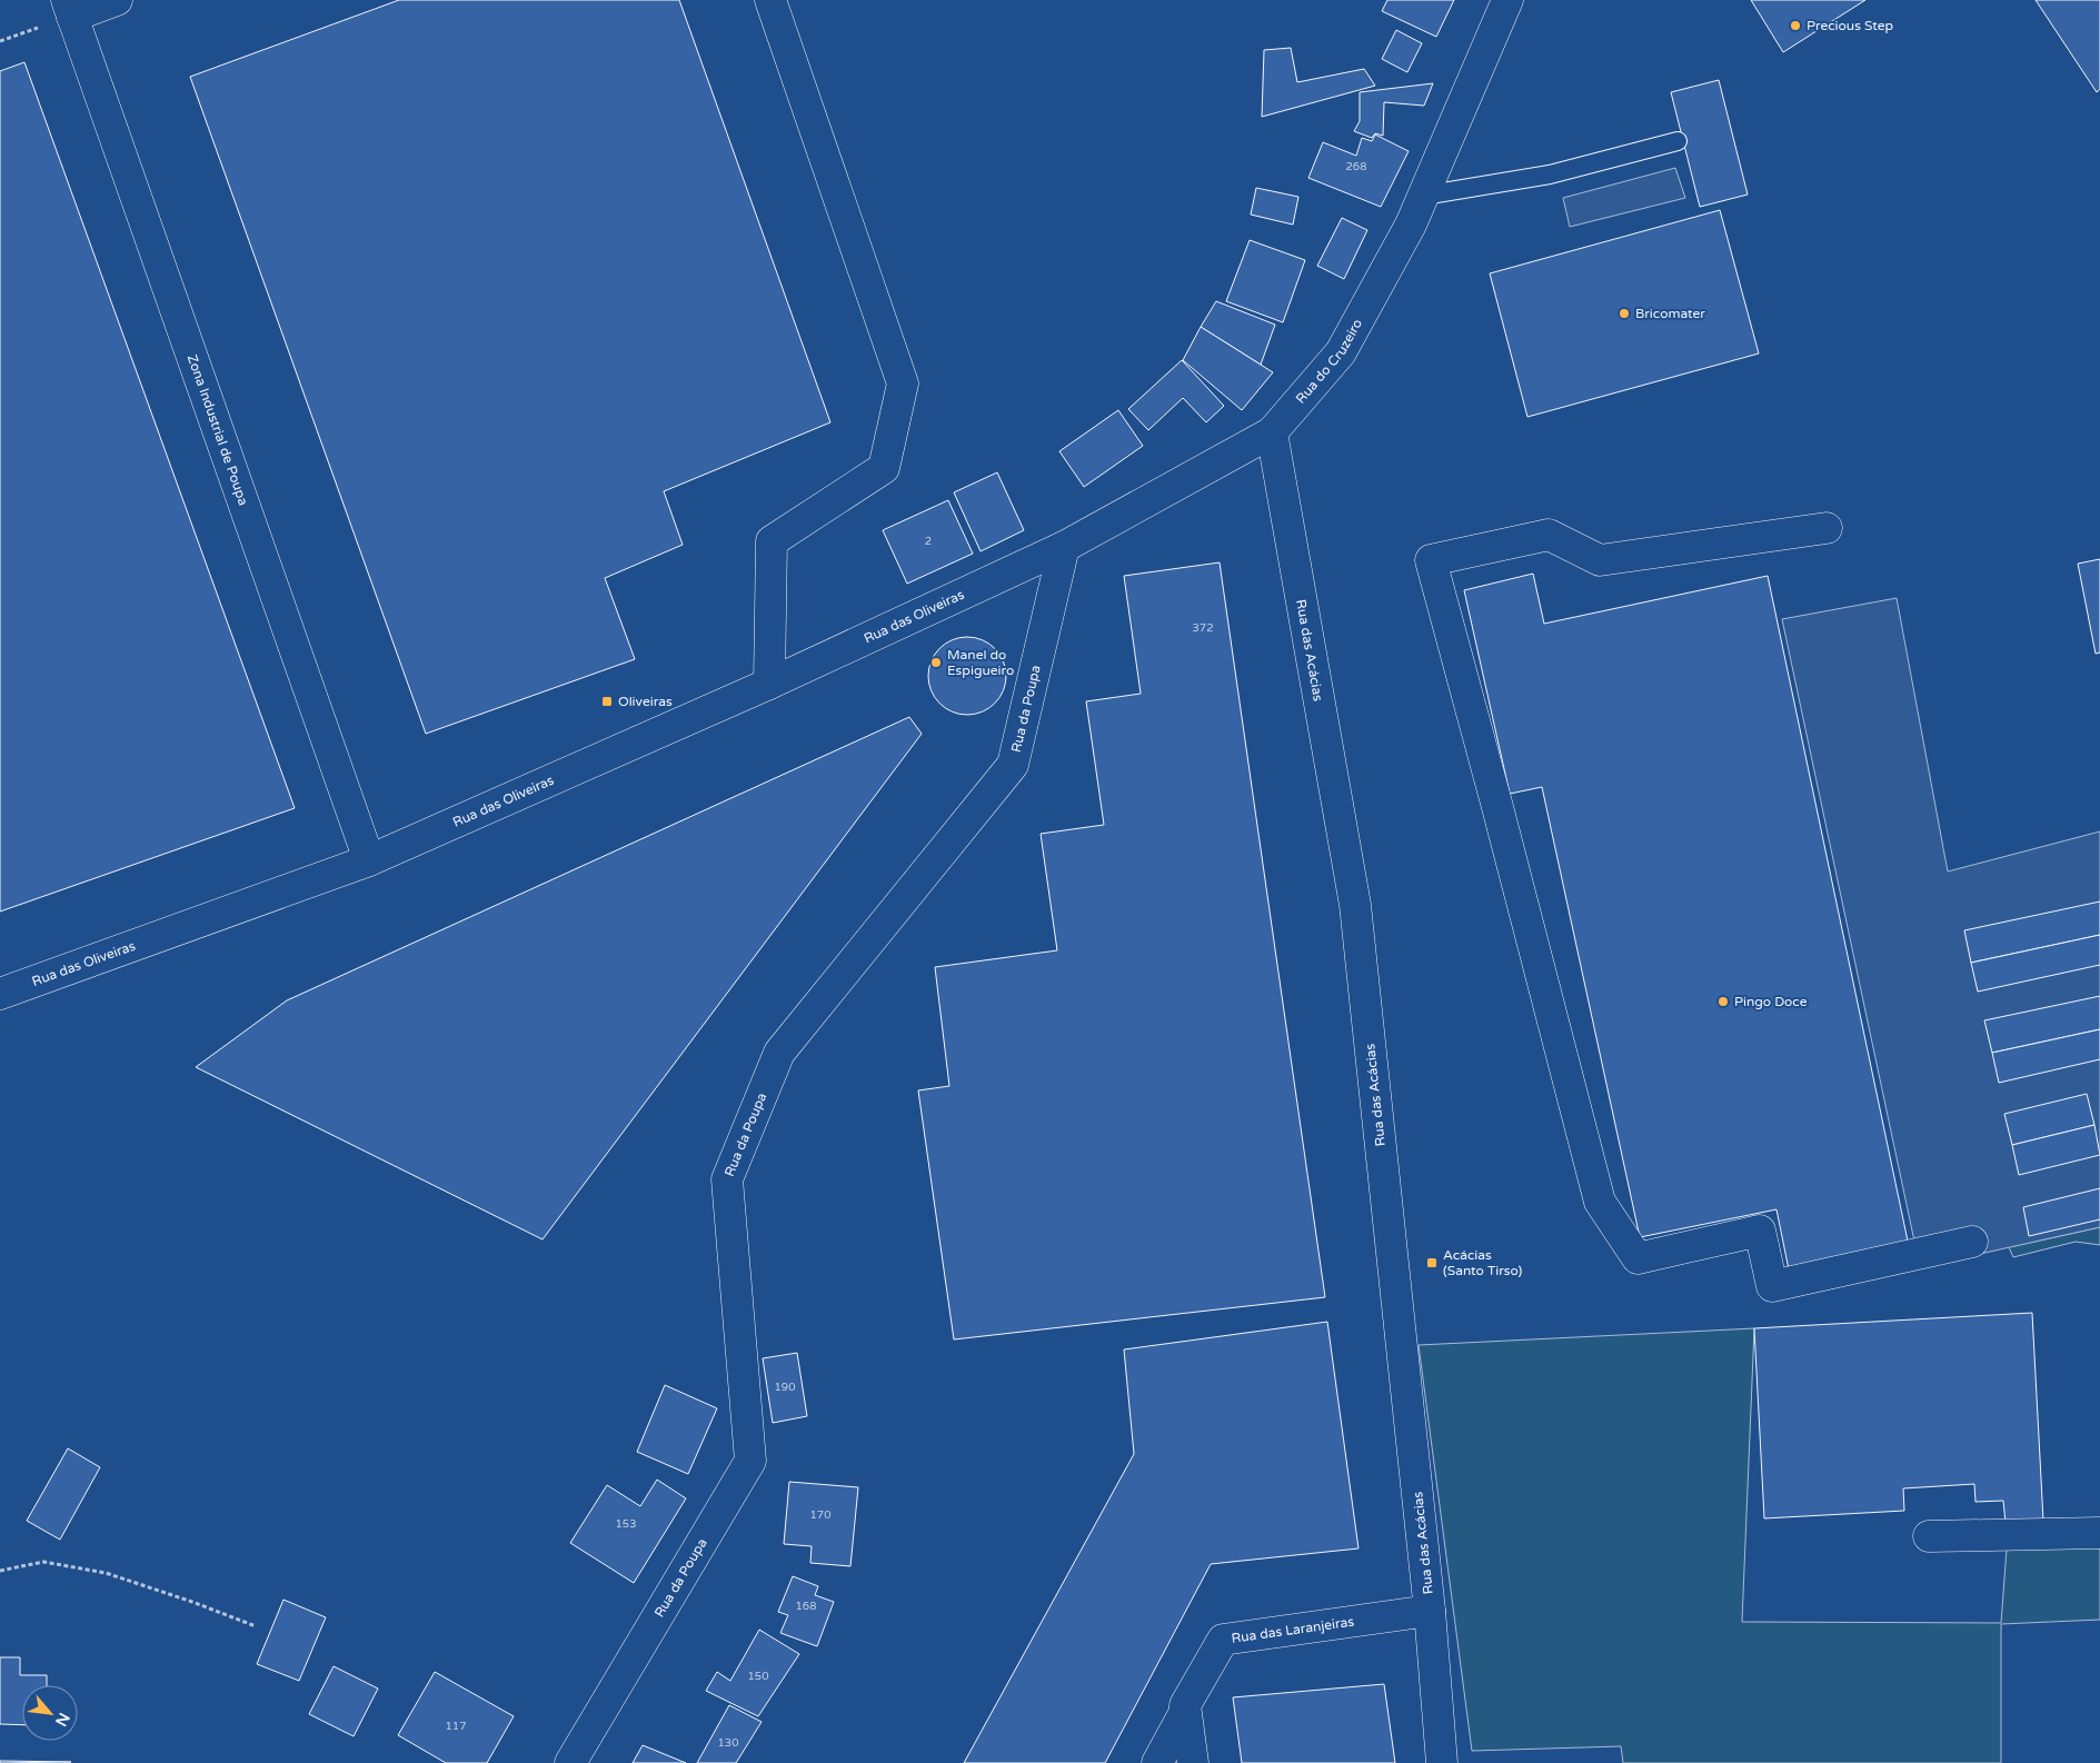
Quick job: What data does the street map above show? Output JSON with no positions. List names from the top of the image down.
{
  "streets": {
    "street": [
      "Rua do Cruzeiro",
      "Zona Industrial de Poupa",
      "Rua das Oliveiras",
      "Rua das Acácias",
      "Rua da Poupa",
      "Rua das Laranjeiras"
    ]
  },
  "crossings": [
    ["Rua do Cruzeiro", "Rua das Oliveiras"],
    ["Rua do Cruzeiro", "Rua das Acácias"],
    ["Rua do Cruzeiro", "Rua da Poupa"],
    ["Zona Industrial de Poupa", "Rua das Oliveiras"],
    ["Rua das Acácias", "Rua das Laranjeiras"]
  ],
  "places": {
    "other": [
      "Precious Step",
      "Bricomater",
      "Manel do Espigueiro",
      "Pingo Doce"
    ],
    "transit": ["Oliveiras", "Acácias (Santo Tirso)"]
  },
  "house_numbers": [
    "268",
    "2",
    "372",
    "190",
    "170",
    "153",
    "168",
    "150",
    "117",
    "130"
  ],
  "north": "bottom right"
}
